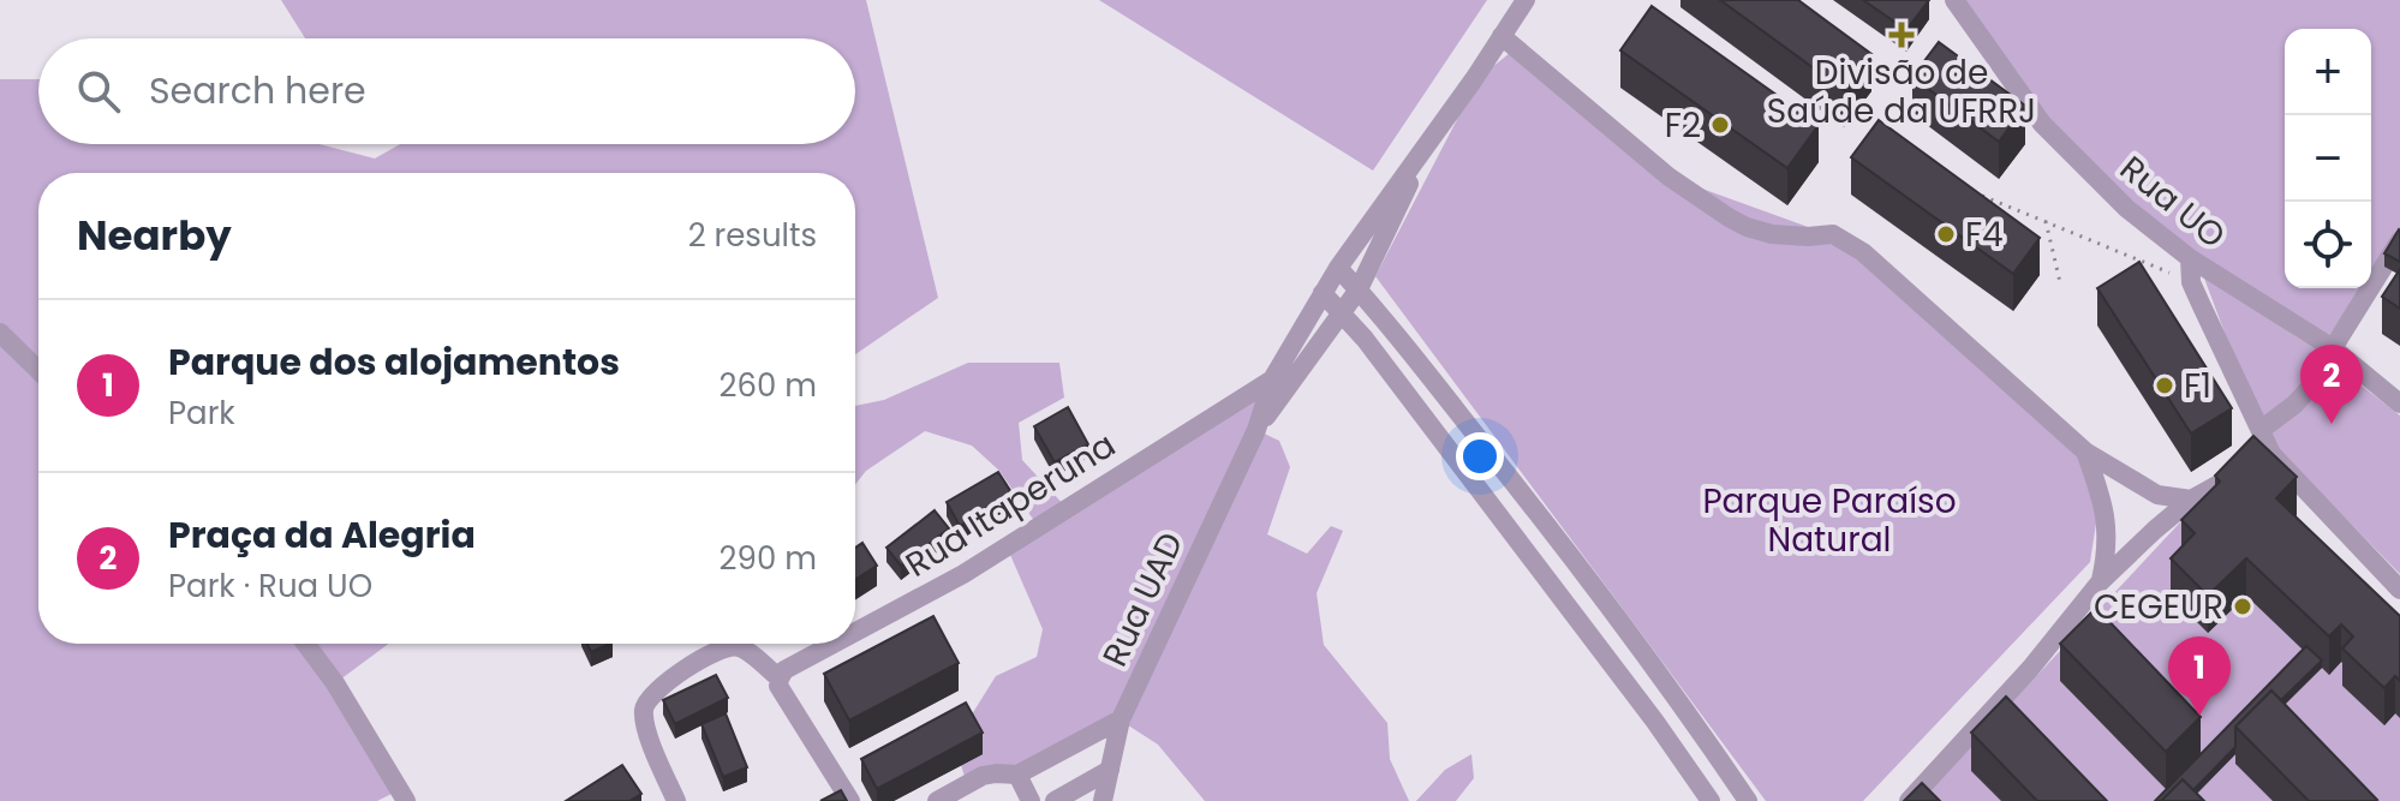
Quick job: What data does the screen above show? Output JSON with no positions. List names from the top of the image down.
{
  "streets": {
    "street": ["Rua UO", "Rua Itaperuna", "Rua UAD"]
  },
  "crossings": [
    ["Rua Itaperuna", "Rua UAD"]
  ],
  "parks": ["Parque Paraíso Natural"],
  "places": {
    "health": ["Divisão de Saúde da UFRRJ"],
    "other": [
      "F2",
      "F4",
      "F1",
      "CEGEUR"
    ]
  },
  "page": {
    "map_buttons": ["+", "−"],
    "search": "Search here",
    "heading": ["Nearby", "2 results"],
    "list": [
      {
        "mark": "1",
        "name": "Parque dos alojamentos",
        "note": "Park",
        "value": "260 m"
      },
      {
        "mark": "2",
        "name": "Praça da Alegria",
        "note": "Park · Rua UO",
        "value": "290 m"
      }
    ],
    "pins": ["2", "1"]
  }
}
